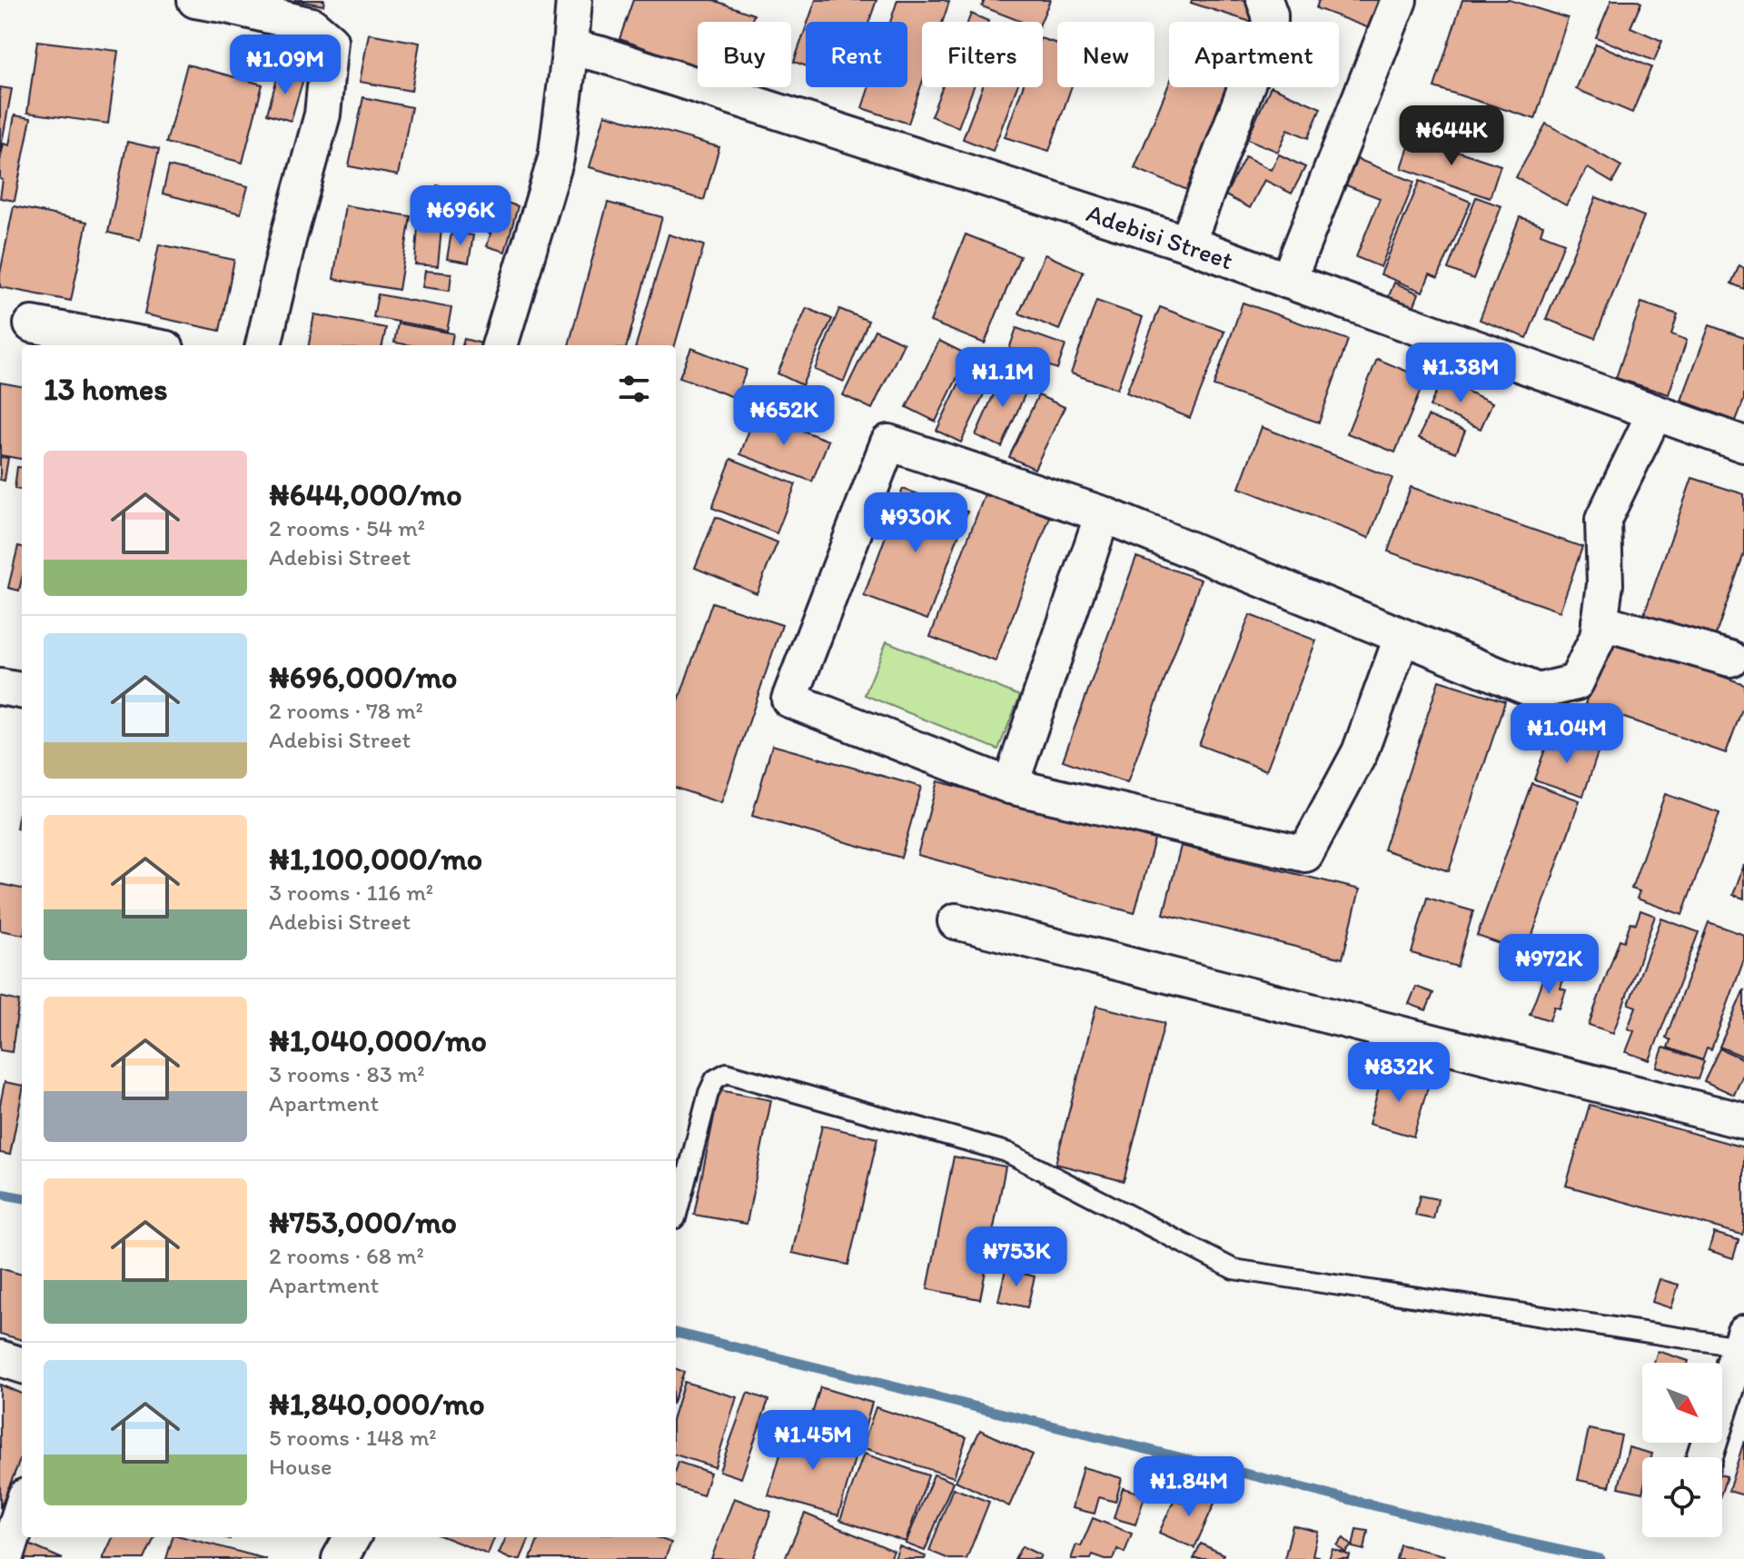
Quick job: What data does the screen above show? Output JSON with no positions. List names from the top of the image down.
{
  "streets": {
    "street": ["Adebisi Street"]
  },
  "north": "bottom right",
  "page": {
    "chip": [
      "Buy",
      "Rent",
      "Filters",
      "New",
      "Apartment"
    ],
    "price": [
      "₦1.09M",
      "₦644K",
      "₦696K",
      "₦1.38M",
      "₦1.1M",
      "₦652K",
      "₦930K",
      "₦1.04M",
      "₦972K",
      "₦832K",
      "₦753K",
      "₦1.45M",
      "₦1.84M"
    ],
    "heading": "13 homes",
    "list": [
      {
        "name": "₦644,000/mo",
        "note": "2 rooms · 54 m² · Adebisi Street"
      },
      {
        "name": "₦696,000/mo",
        "note": "2 rooms · 78 m² · Adebisi Street"
      },
      {
        "name": "₦1,100,000/mo",
        "note": "3 rooms · 116 m² · Adebisi Street"
      },
      {
        "name": "₦1,040,000/mo",
        "note": "3 rooms · 83 m² · Apartment"
      },
      {
        "name": "₦753,000/mo",
        "note": "2 rooms · 68 m² · Apartment"
      },
      {
        "name": "₦1,840,000/mo",
        "note": "5 rooms · 148 m² · House"
      }
    ]
  }
}
